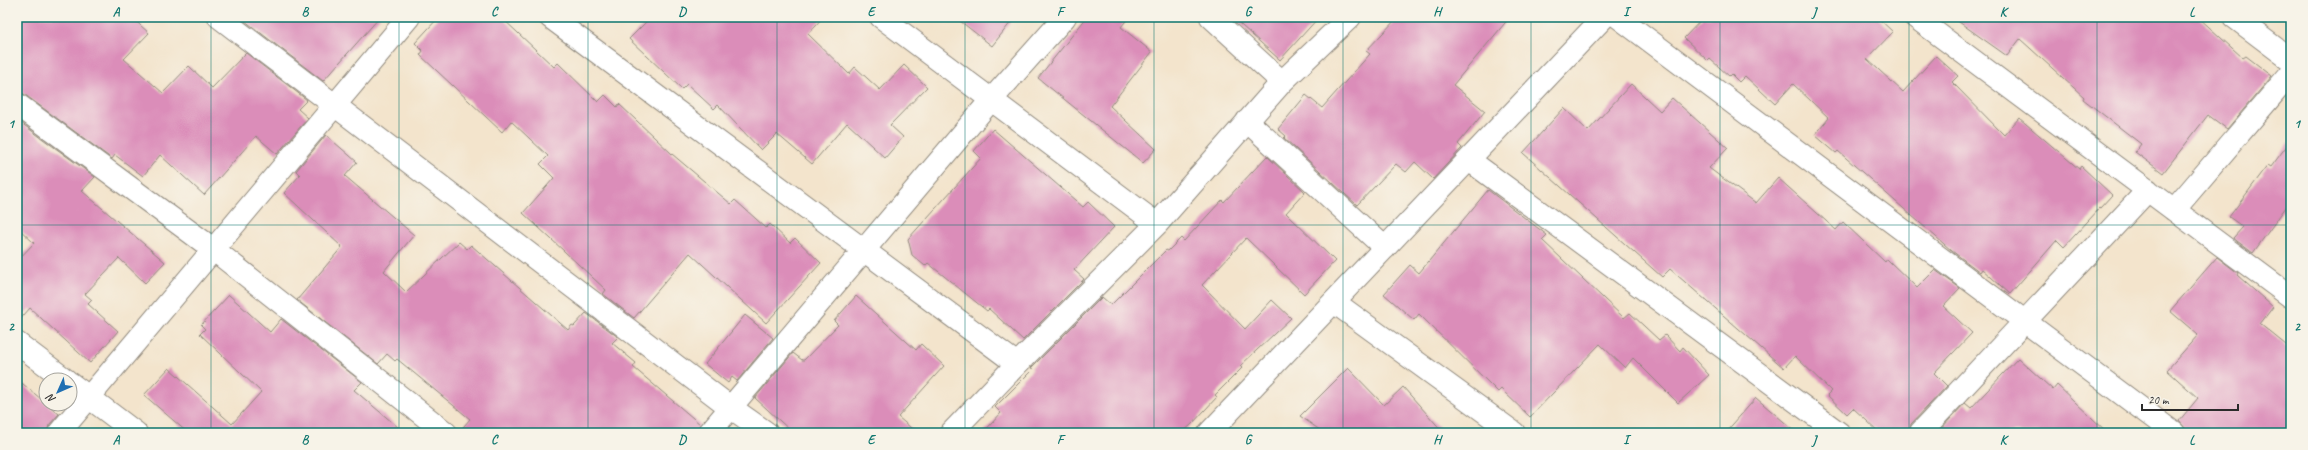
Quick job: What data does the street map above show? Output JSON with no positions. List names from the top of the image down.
{
  "scale_bar": "20 m",
  "north": "bottom left",
  "grid": {
    "columns": [
      "A",
      "B",
      "C",
      "D",
      "E",
      "F",
      "G",
      "H",
      "I",
      "J",
      "K",
      "L"
    ],
    "rows": ["1", "2"]
  }
}
